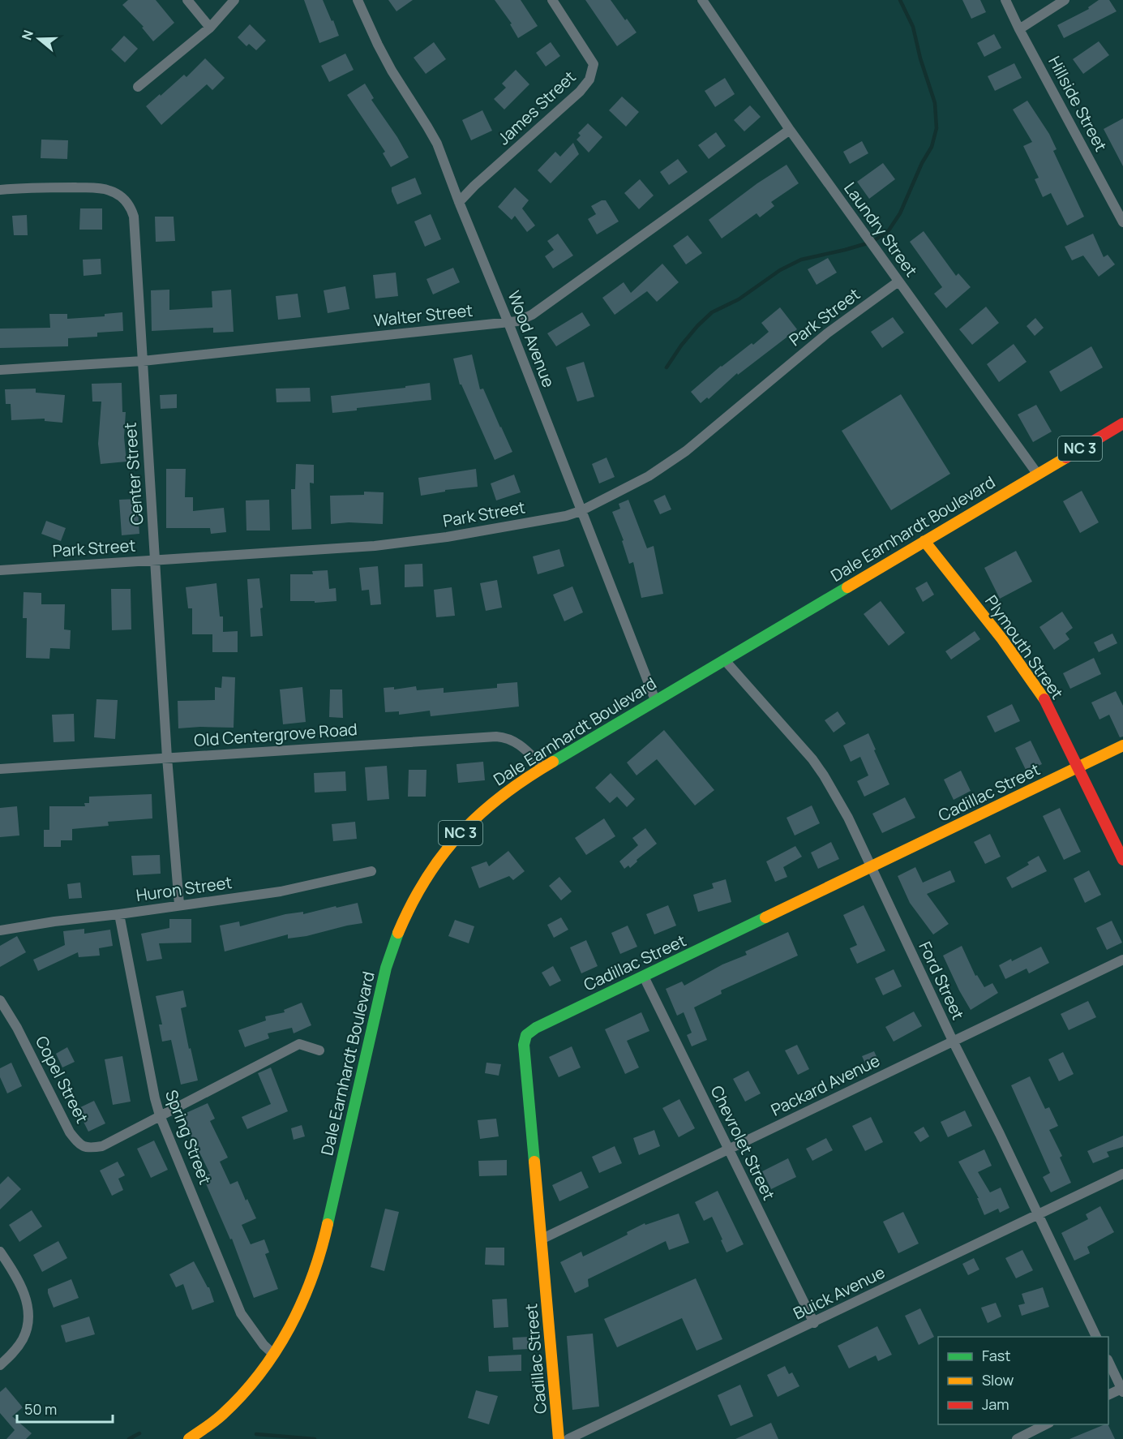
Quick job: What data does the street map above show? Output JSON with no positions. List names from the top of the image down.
{
  "streets": {
    "main road": [
      "NC 3",
      "Dale Earnhardt Boulevard",
      "Plymouth Street",
      "Cadillac Street"
    ],
    "street": [
      "Hillside Street",
      "James Street",
      "Laundry Street",
      "Walter Street",
      "Park Street",
      "Wood Avenue",
      "Center Street",
      "Old Centergrove Road",
      "Huron Street",
      "Ford Street",
      "Copel Street",
      "Packard Avenue",
      "Spring Street",
      "Chevrolet Street",
      "Buick Avenue"
    ]
  },
  "crossings": [
    ["James Street", "Wood Avenue"],
    ["Laundry Street", "Walter Street"],
    ["Laundry Street", "Park Street"],
    ["Laundry Street", "Dale Earnhardt Boulevard"],
    ["Walter Street", "Wood Avenue"],
    ["Walter Street", "Center Street"],
    ["Park Street", "Wood Avenue"],
    ["Park Street", "Center Street"],
    ["Wood Avenue", "Dale Earnhardt Boulevard"],
    ["Center Street", "Old Centergrove Road"],
    ["Center Street", "Huron Street"],
    ["Dale Earnhardt Boulevard", "Plymouth Street"],
    ["Dale Earnhardt Boulevard", "Old Centergrove Road"],
    ["Dale Earnhardt Boulevard", "Ford Street"],
    ["Dale Earnhardt Boulevard", "Spring Street"],
    ["Plymouth Street", "Cadillac Street"],
    ["Cadillac Street", "Ford Street"],
    ["Cadillac Street", "Packard Avenue"],
    ["Cadillac Street", "Chevrolet Street"],
    ["Huron Street", "Spring Street"],
    ["Ford Street", "Packard Avenue"],
    ["Ford Street", "Buick Avenue"],
    ["Copel Street", "Spring Street"],
    ["Packard Avenue", "Chevrolet Street"],
    ["Chevrolet Street", "Buick Avenue"]
  ],
  "legend": ["Fast", "Slow", "Jam"],
  "scale_bar": "50 m",
  "north": "left"
}
